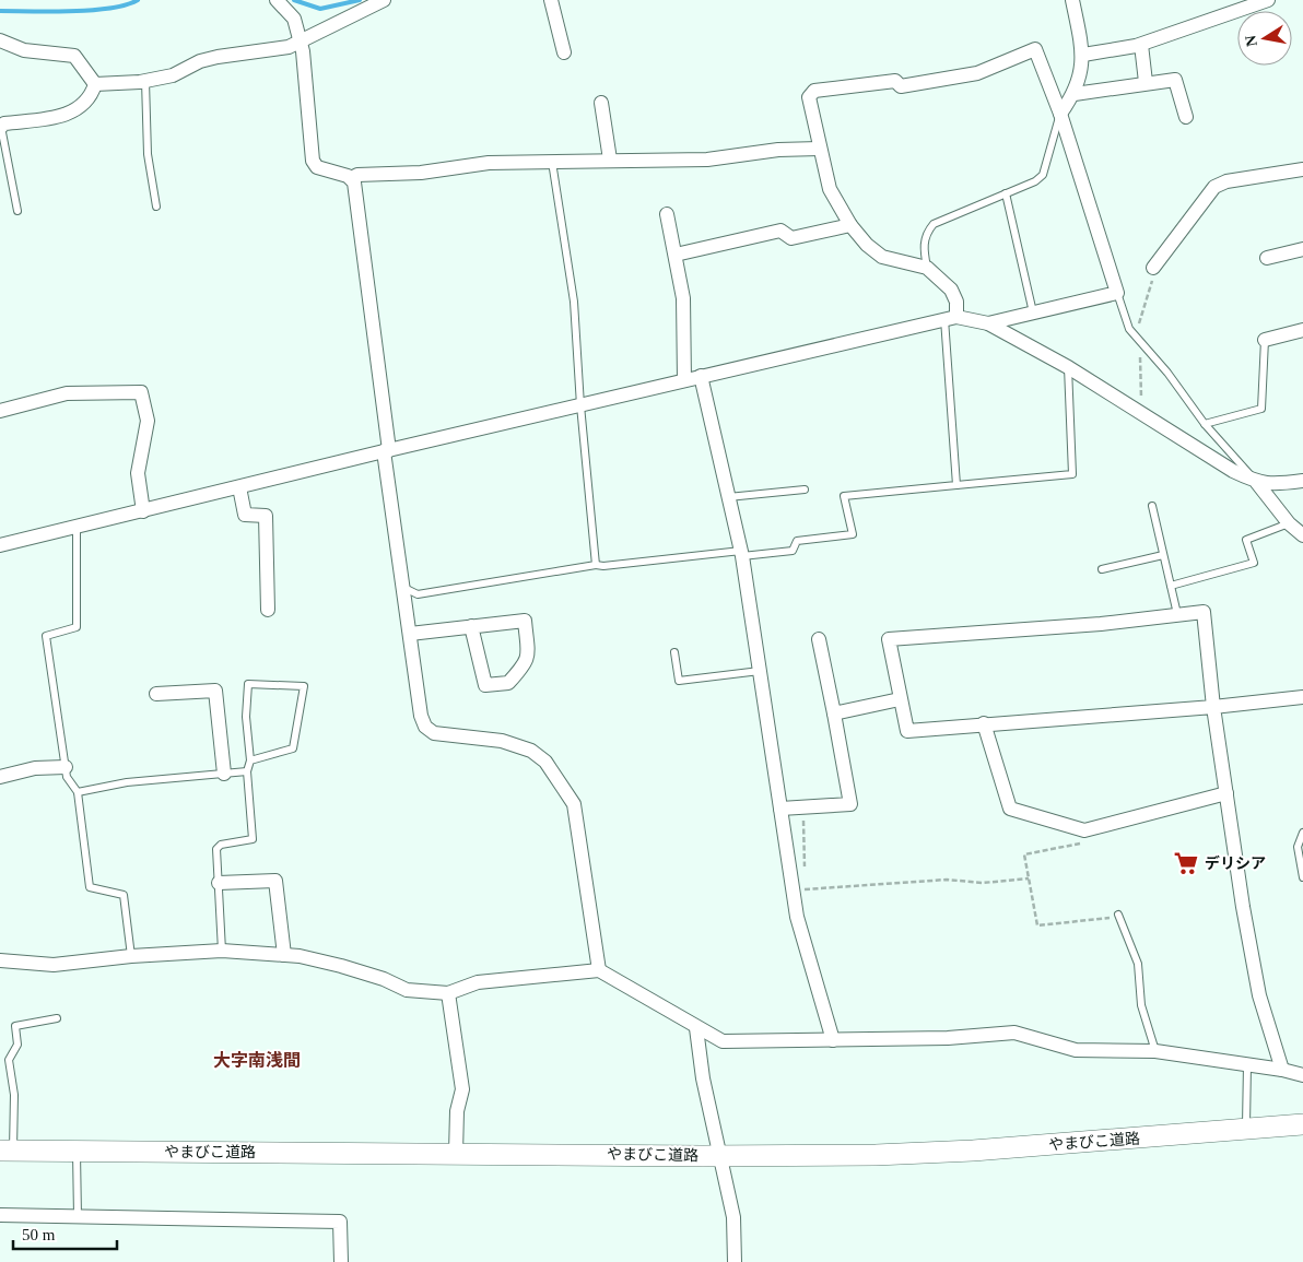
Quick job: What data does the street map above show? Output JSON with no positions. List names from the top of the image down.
{
  "streets": {
    "street": ["やまびこ道路"]
  },
  "districts": ["大字南浅間"],
  "places": {
    "supermarket": ["デリシア"]
  },
  "scale_bar": "50 m",
  "north": "left"
}
